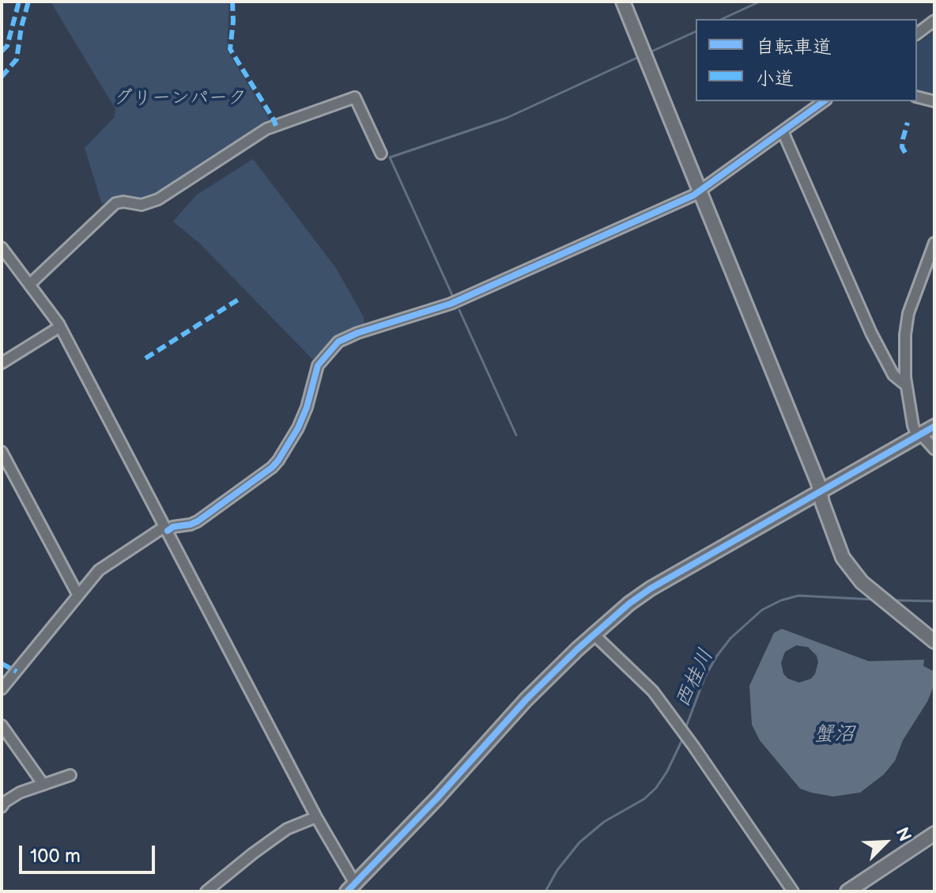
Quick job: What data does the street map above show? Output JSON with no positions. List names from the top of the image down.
{
  "water": ["西桂川", "蟹沼"],
  "parks": ["グリーンパーク"],
  "legend": ["自転車道", "小道"],
  "scale_bar": "100 m",
  "north": "top right"
}
